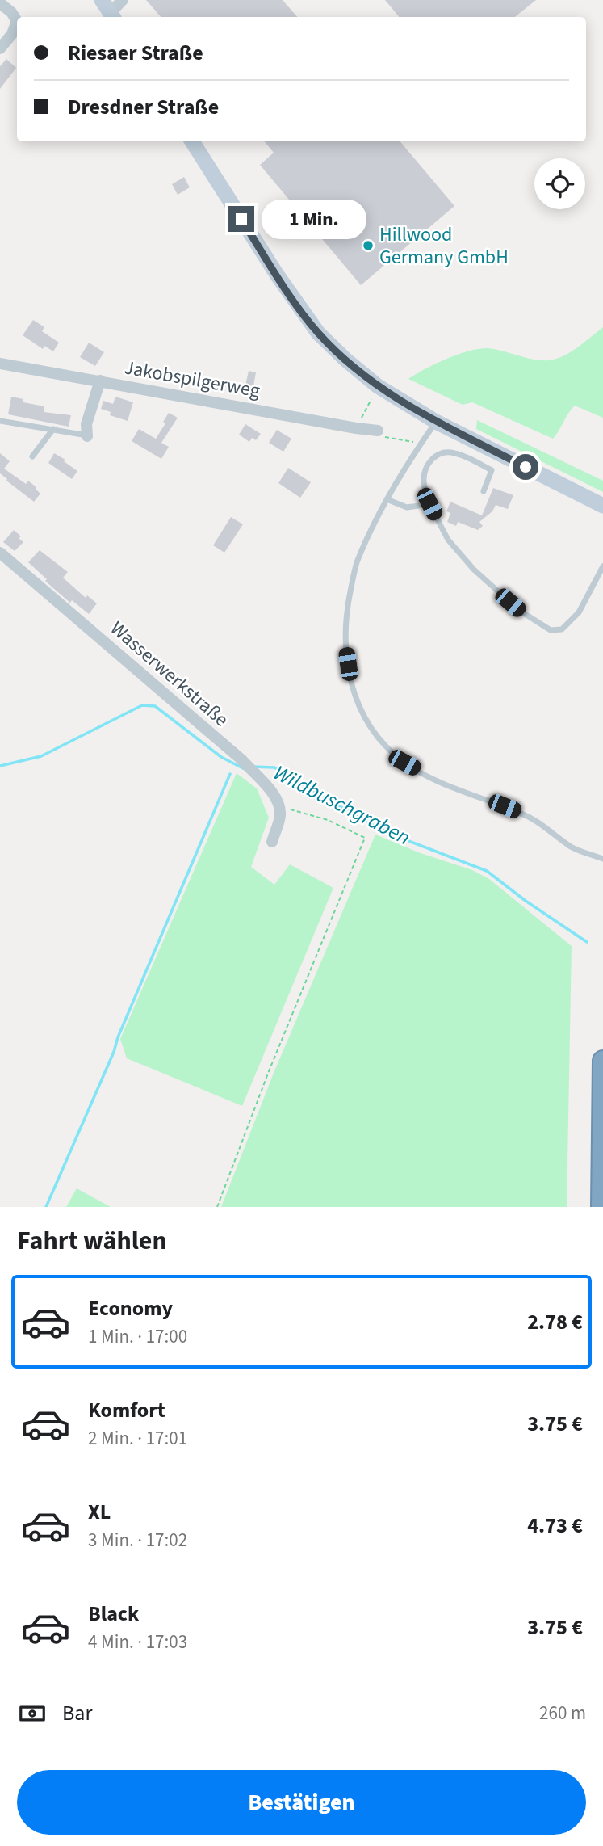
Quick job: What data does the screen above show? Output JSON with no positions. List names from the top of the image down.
{
  "streets": {
    "street": ["Jakobspilgerweg", "Wasserwerkstraße"]
  },
  "water": ["Wildbuschgraben"],
  "places": ["Hillwood Germany GmbH"],
  "page": {
    "banner": ["Riesaer Straße", "Dresdner Straße"],
    "bubble": "1 Min.",
    "heading": "Fahrt wählen",
    "list": [
      {
        "name": "Economy",
        "note": "1 Min. · 17:00",
        "value": "2.78 €"
      },
      {
        "name": "Komfort",
        "note": "2 Min. · 17:01",
        "value": "3.75 €"
      },
      {
        "name": "XL",
        "note": "3 Min. · 17:02",
        "value": "4.73 €"
      },
      {
        "name": "Black",
        "note": "4 Min. · 17:03",
        "value": "3.75 €"
      }
    ],
    "pay": ["Bar", "260 m"],
    "buttons": "Bestätigen"
  }
}
